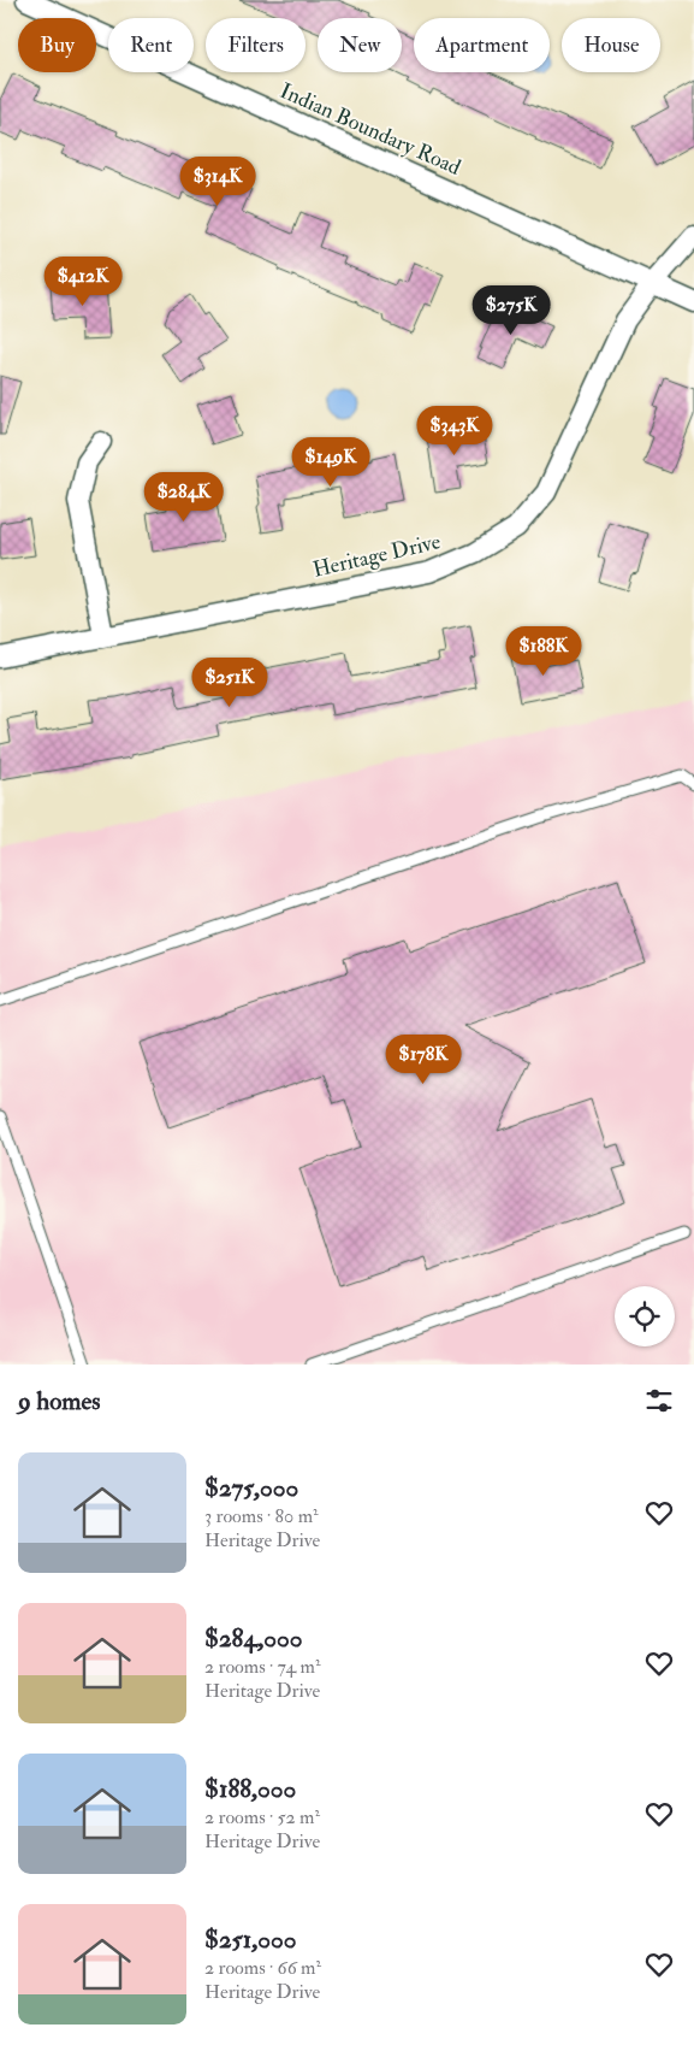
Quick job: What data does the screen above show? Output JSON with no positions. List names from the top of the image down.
{
  "streets": {
    "street": ["Indian Boundary Road", "Heritage Drive"]
  },
  "crossings": [
    ["Indian Boundary Road", "Heritage Drive"]
  ],
  "page": {
    "chip": [
      "Buy",
      "Rent",
      "Filters",
      "New",
      "Apartment",
      "House"
    ],
    "price": [
      "$314K",
      "$412K",
      "$275K",
      "$343K",
      "$149K",
      "$284K",
      "$188K",
      "$251K",
      "$178K"
    ],
    "heading": "9 homes",
    "list": [
      {
        "name": "$275,000",
        "note": "3 rooms · 80 m² · Heritage Drive"
      },
      {
        "name": "$284,000",
        "note": "2 rooms · 74 m² · Heritage Drive"
      },
      {
        "name": "$188,000",
        "note": "2 rooms · 52 m² · Heritage Drive"
      },
      {
        "name": "$251,000",
        "note": "2 rooms · 66 m² · Heritage Drive"
      }
    ]
  }
}
